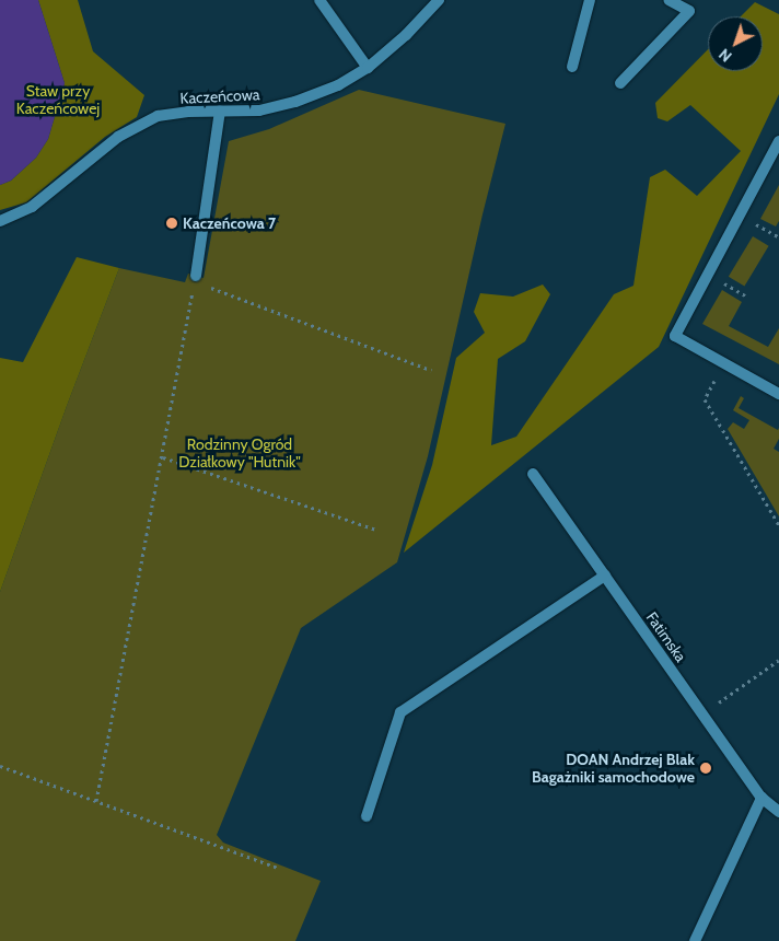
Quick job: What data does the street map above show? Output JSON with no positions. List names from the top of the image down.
{
  "streets": {
    "street": ["Kaczeńcowa", "Fatimska"]
  },
  "parks": ["Staw przy Kaczeńcowej", "Rodzinny Ogród Działkowy \"Hutnik\""],
  "places": ["Kaczeńcowa 7", "DOAN Andrzej Blak Bagażniki samochodowe"],
  "north": "bottom left"
}
